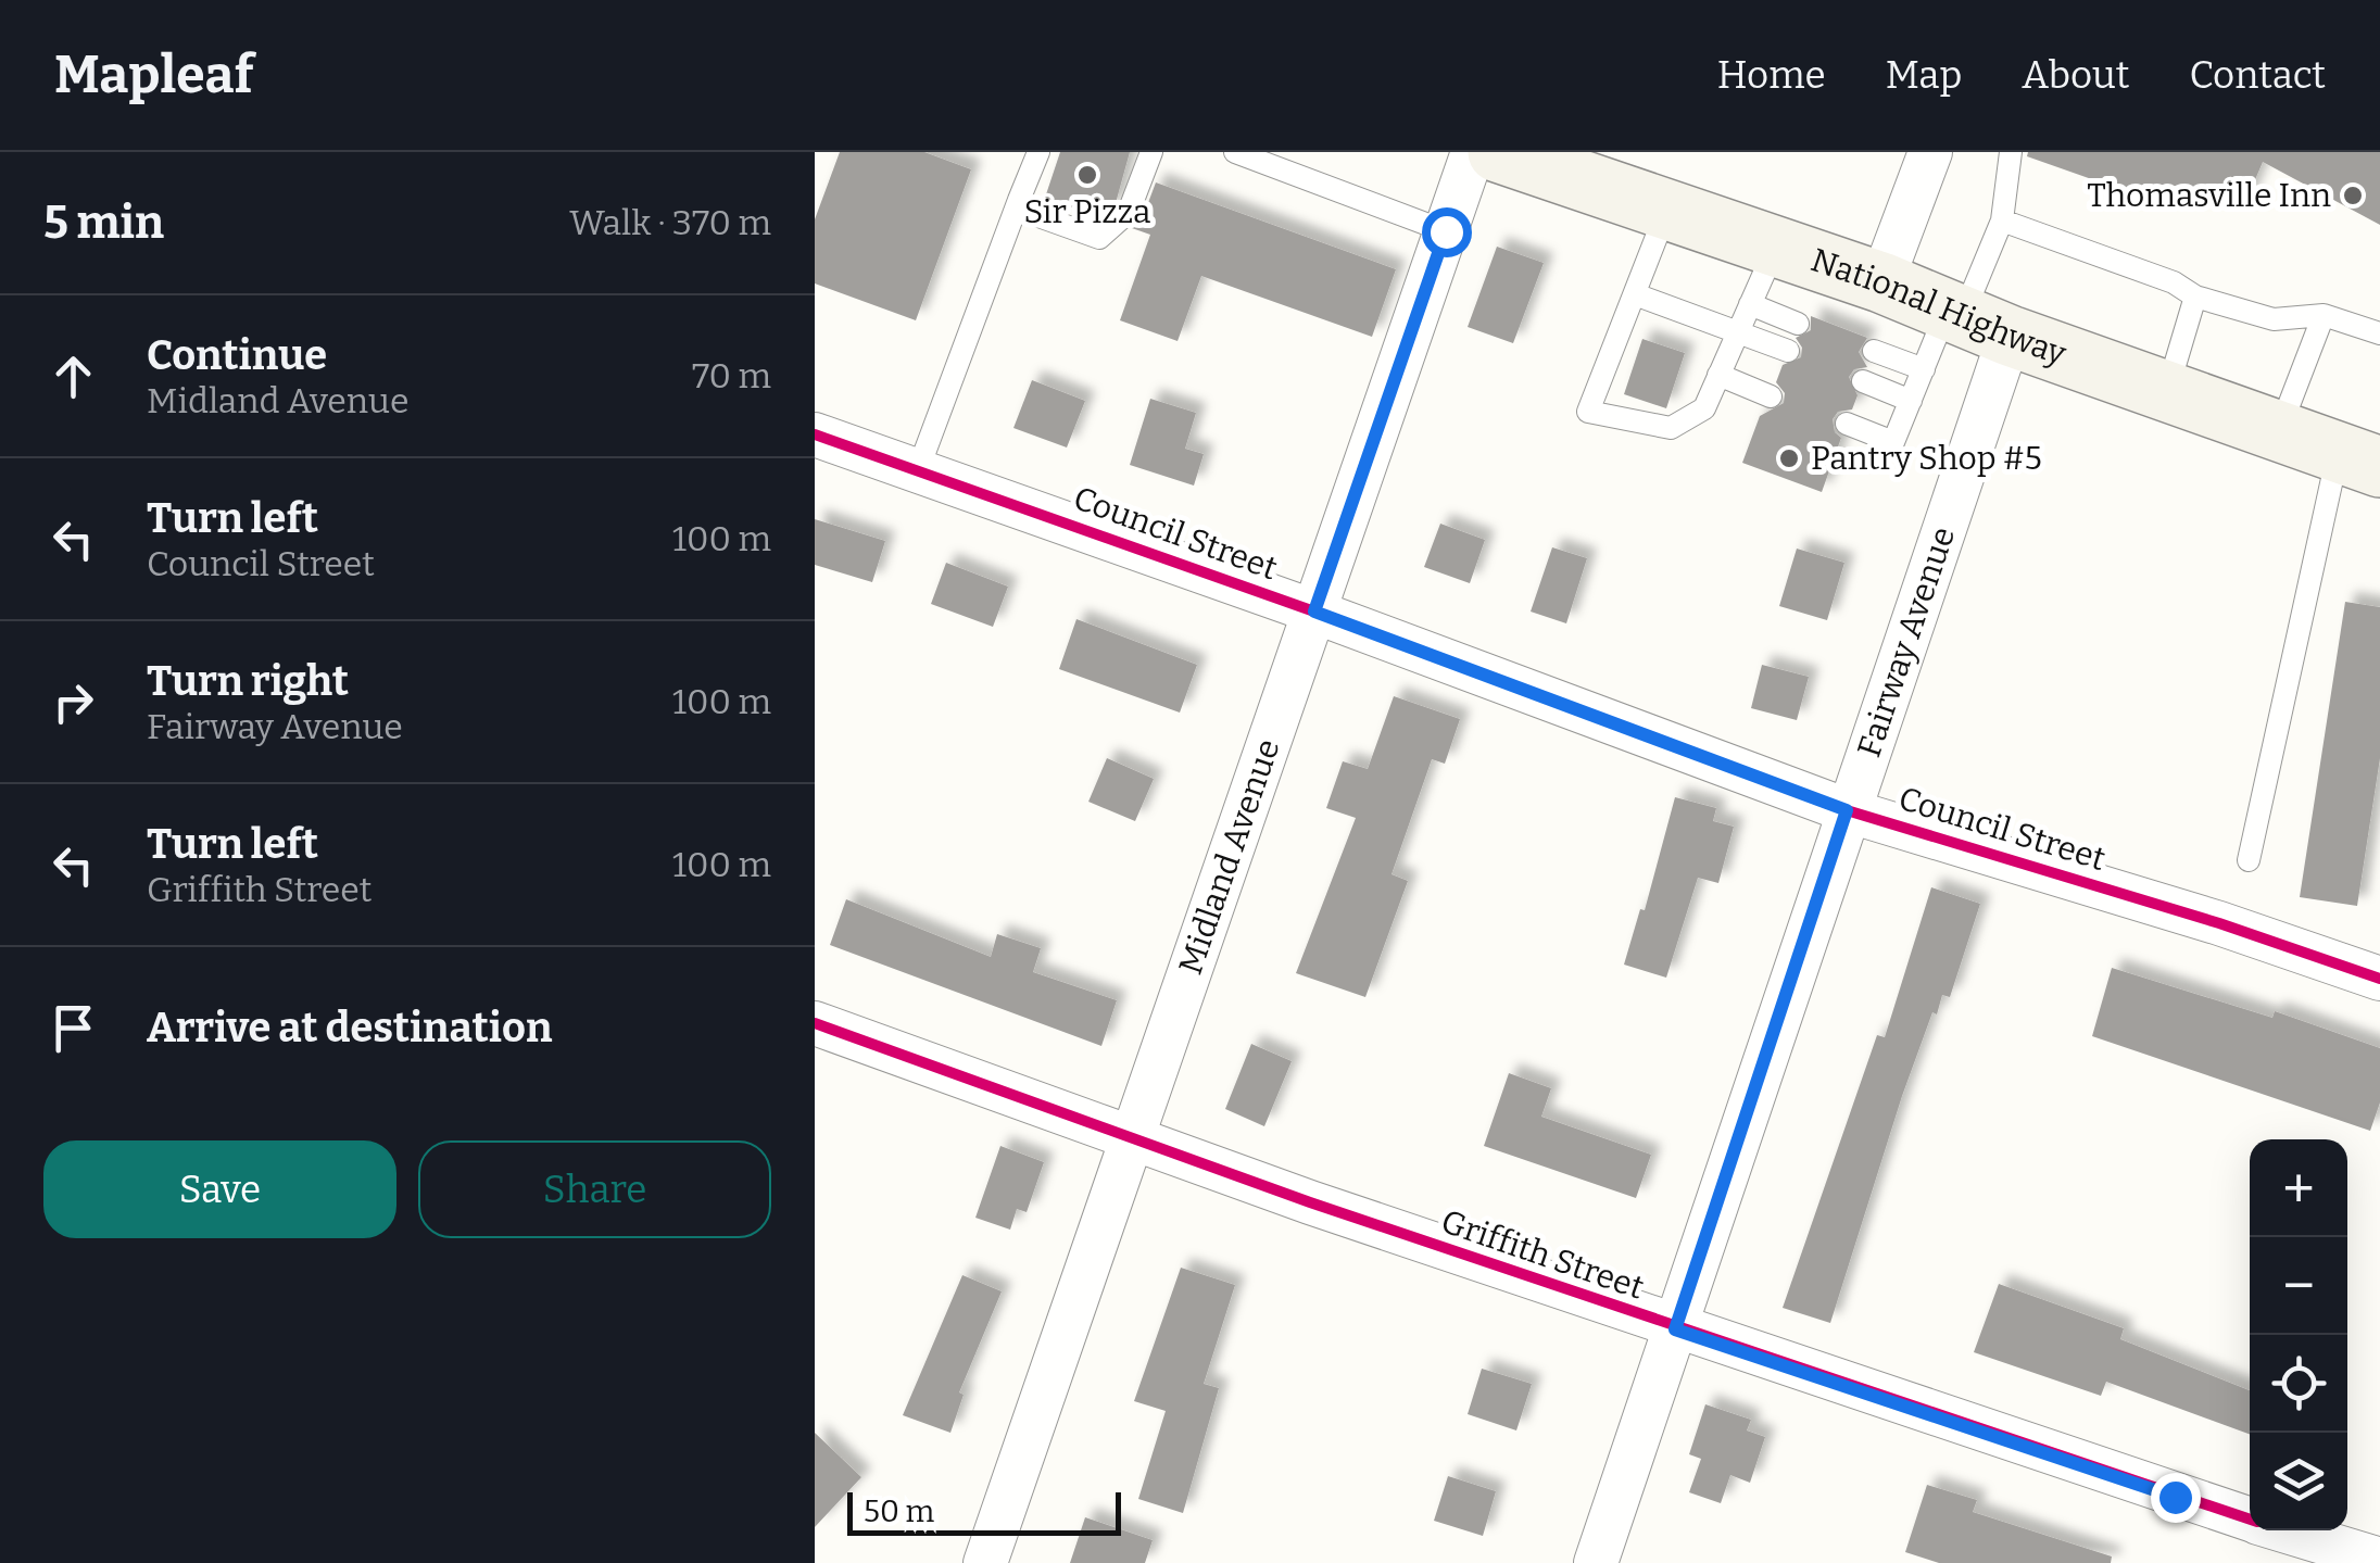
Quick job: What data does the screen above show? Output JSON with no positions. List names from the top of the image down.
{
  "streets": {
    "main road": ["National Highway"],
    "street": [
      "Council Street",
      "Fairway Avenue",
      "Midland Avenue",
      "Griffith Street"
    ]
  },
  "crossings": [
    ["National Highway", "Fairway Avenue"],
    ["Council Street", "Fairway Avenue"],
    ["Council Street", "Midland Avenue"],
    ["Fairway Avenue", "Griffith Street"],
    ["Midland Avenue", "Griffith Street"]
  ],
  "places": ["Sir Pizza", "Thomasville Inn", "Pantry Shop #5"],
  "scale_bar": "50 m",
  "page": {
    "header": "Mapleaf",
    "nav": [
      "Home",
      "Map",
      "About",
      "Contact"
    ],
    "heading": ["5 min", "Walk · 370 m"],
    "list": [
      ["Continue", "Midland Avenue", "70 m"],
      ["Turn left", "Council Street", "100 m"],
      ["Turn right", "Fairway Avenue", "100 m"],
      ["Turn left", "Griffith Street", "100 m"],
      "Arrive at destination"
    ],
    "buttons": ["Save", "Share"],
    "map_buttons": ["+", "−"],
    "scale": "50 m"
  }
}
